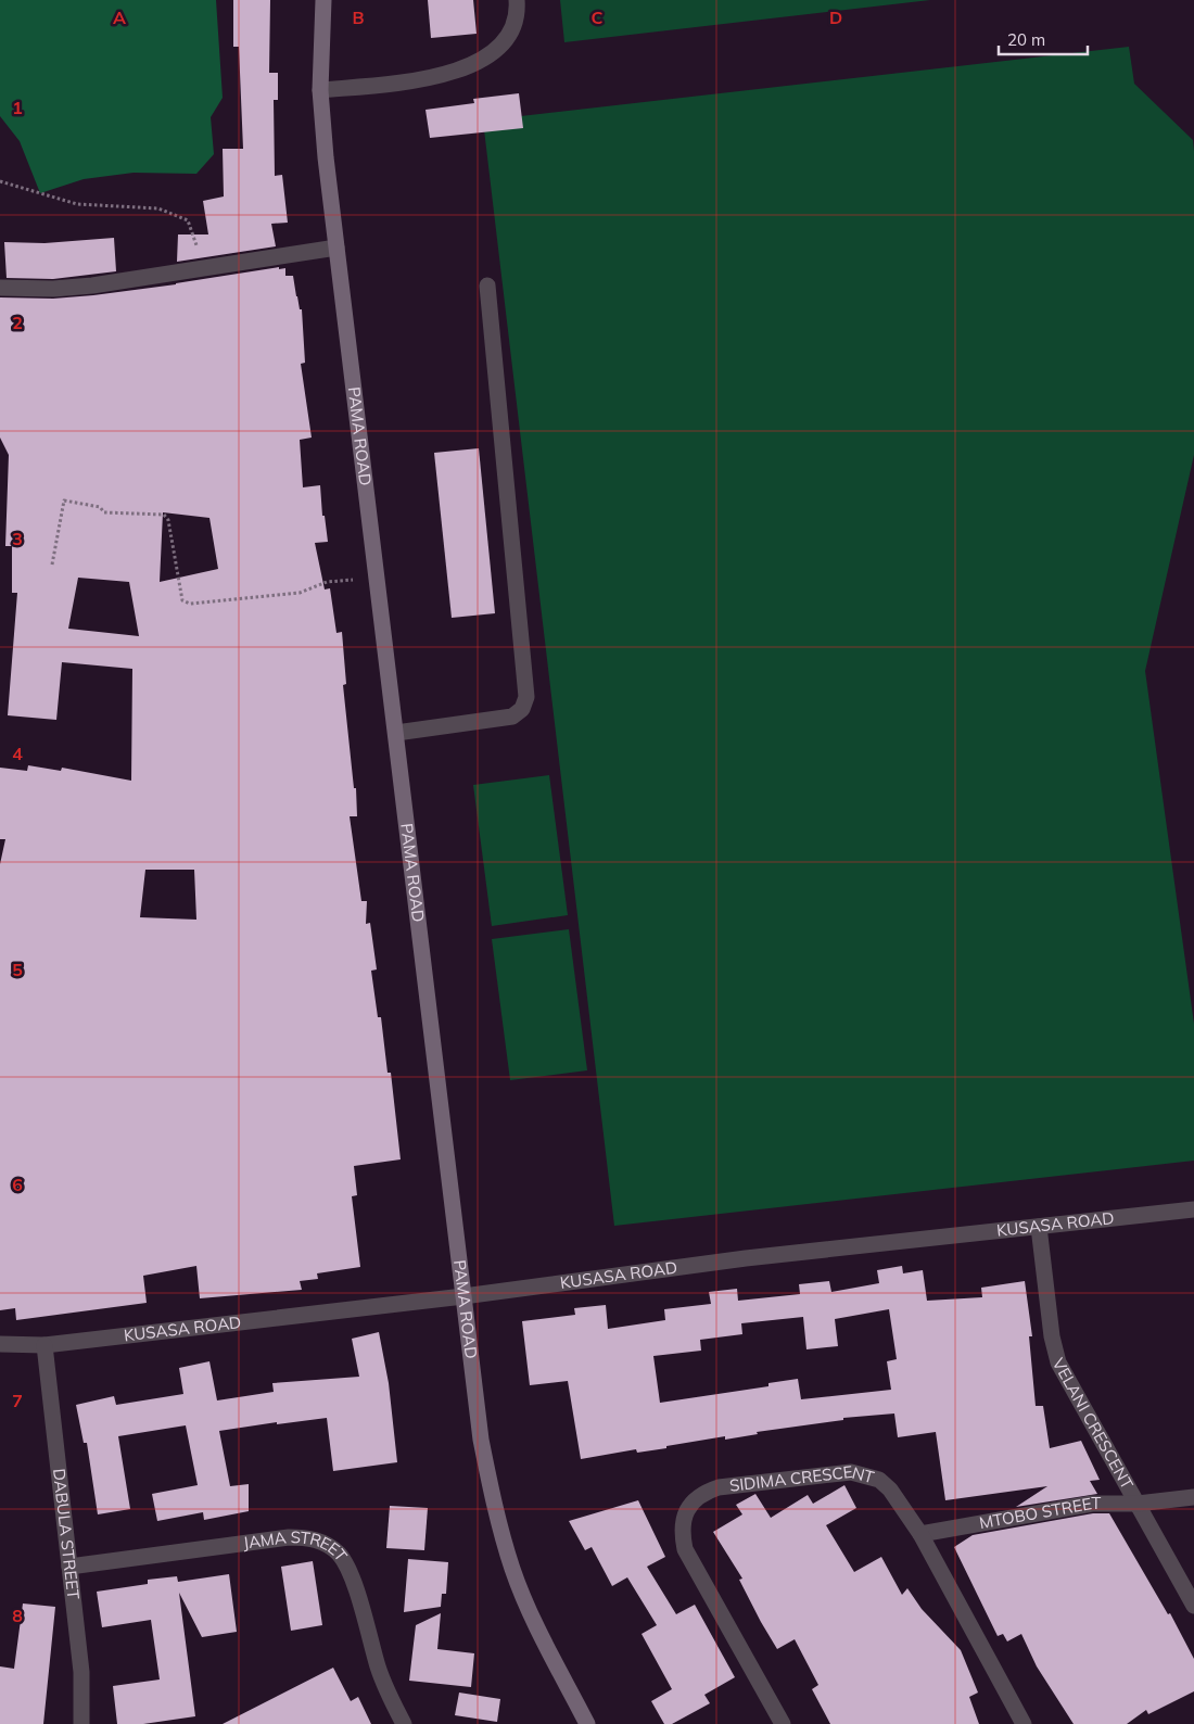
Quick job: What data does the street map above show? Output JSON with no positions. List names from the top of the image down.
{
  "streets": {
    "street": [
      "PAMA ROAD",
      "KUSASA ROAD",
      "VELANI CRESCENT",
      "SIDIMA CRESCENT",
      "MTOBO STREET",
      "DABULA STREET",
      "JAMA STREET"
    ]
  },
  "crossings": [
    ["PAMA ROAD", "KUSASA ROAD"],
    ["KUSASA ROAD", "VELANI CRESCENT"],
    ["KUSASA ROAD", "DABULA STREET"],
    ["VELANI CRESCENT", "MTOBO STREET"],
    ["SIDIMA CRESCENT", "MTOBO STREET"],
    ["DABULA STREET", "JAMA STREET"]
  ],
  "scale_bar": "20 m",
  "grid": {
    "columns": [
      "A",
      "B",
      "C",
      "D"
    ],
    "rows": [
      "1",
      "2",
      "3",
      "4",
      "5",
      "6",
      "7",
      "8"
    ]
  }
}
